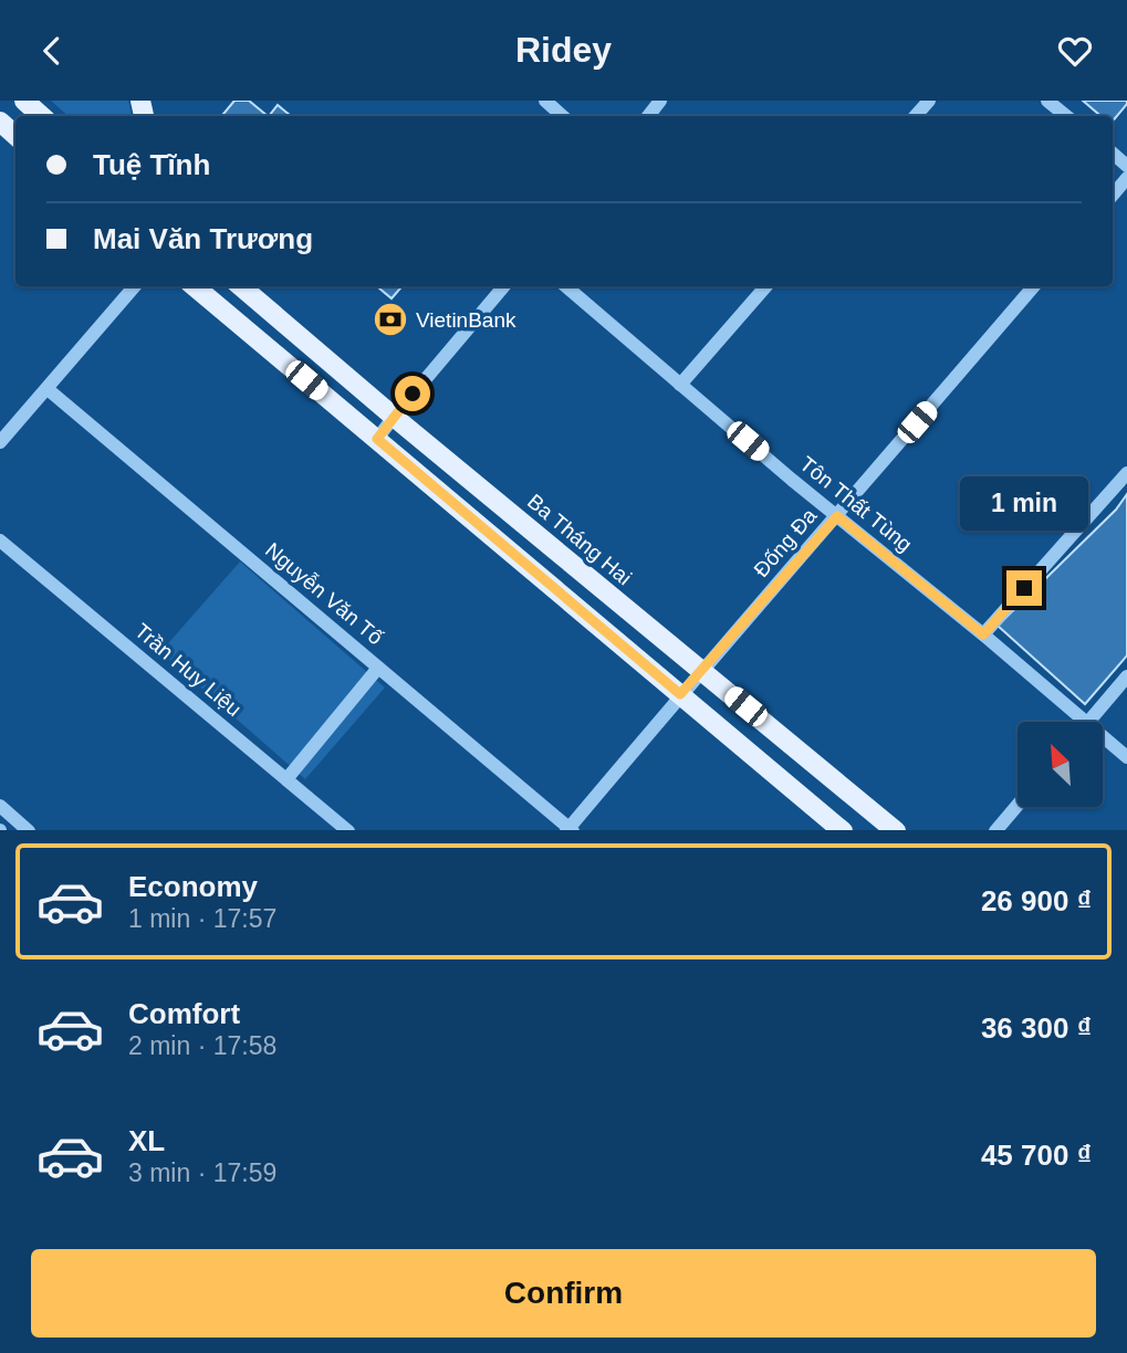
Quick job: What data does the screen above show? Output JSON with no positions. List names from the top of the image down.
{
  "streets": {
    "main road": ["Ba Tháng Hai"],
    "street": [
      "Tôn Thất Tùng",
      "Đống Đa",
      "Nguyễn Văn Tố",
      "Trần Huy Liệu"
    ]
  },
  "crossings": [
    ["Tôn Thất Tùng", "Đống Đa"],
    ["Ba Tháng Hai", "Đống Đa"],
    ["Đống Đa", "Nguyễn Văn Tố"]
  ],
  "places": {
    "bank": ["VietinBank"]
  },
  "north": "top left",
  "page": {
    "header": "Ridey",
    "banner": ["Tuệ Tĩnh", "Mai Văn Trương"],
    "bubble": "1 min",
    "list": [
      {
        "name": "Economy",
        "note": "1 min · 17:57",
        "value": "26 900 ₫"
      },
      {
        "name": "Comfort",
        "note": "2 min · 17:58",
        "value": "36 300 ₫"
      },
      {
        "name": "XL",
        "note": "3 min · 17:59",
        "value": "45 700 ₫"
      }
    ],
    "buttons": "Confirm"
  }
}
